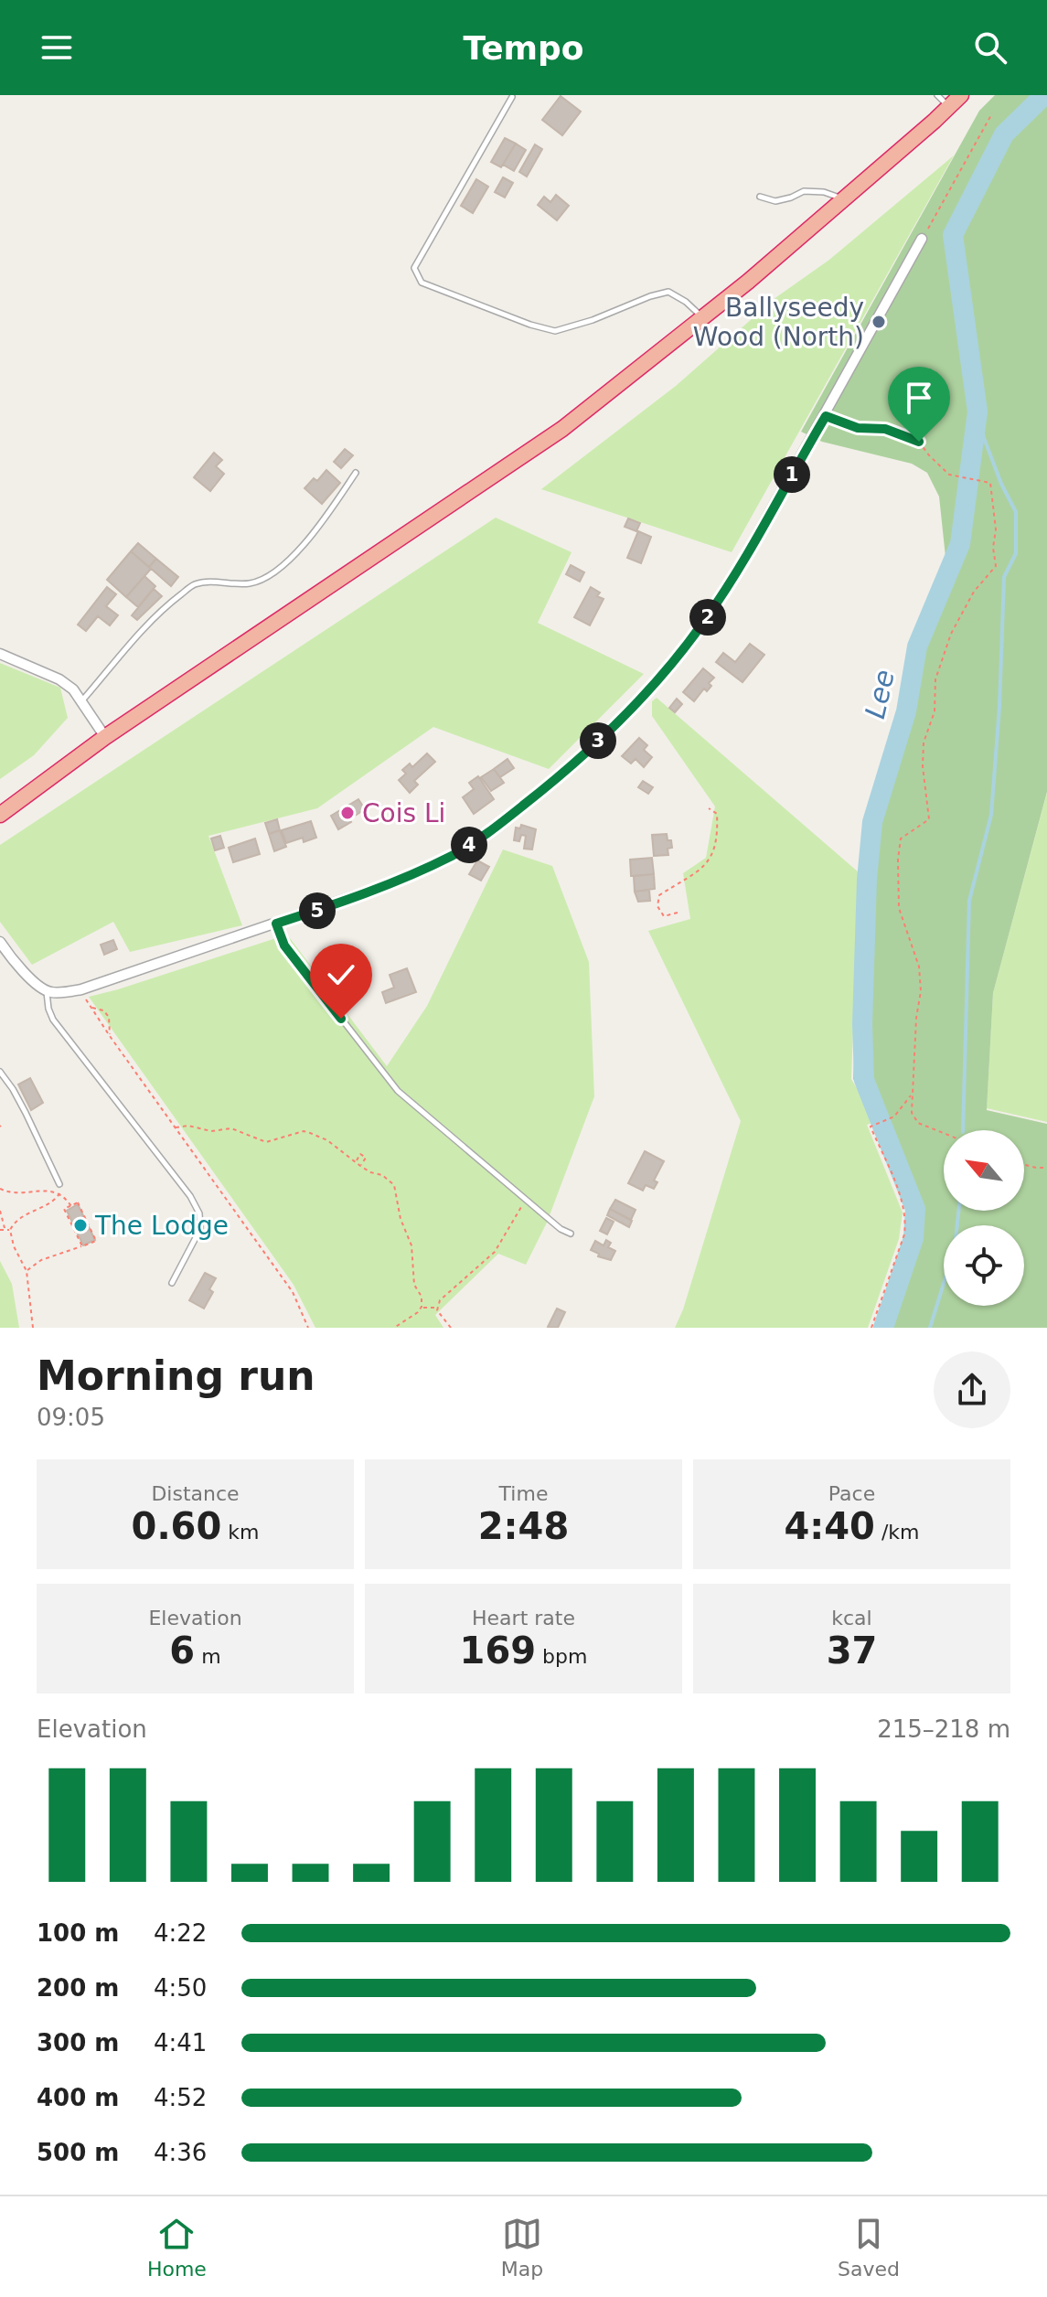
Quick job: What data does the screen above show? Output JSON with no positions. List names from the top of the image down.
{
  "water": ["Lee"],
  "places": ["Ballyseedy Wood (North)", "Cois Li", "The Lodge"],
  "north": "top left",
  "page": {
    "header": "Tempo",
    "pins": [
      "1",
      "2",
      "3",
      "4",
      "5"
    ],
    "heading": ["Morning run", "09:05"],
    "stats": [
      ["Distance", "0.60 km"],
      ["Time", "2:48"],
      ["Pace", "4:40 /km"],
      ["Elevation", "6 m"],
      ["Heart rate", "169 bpm"],
      ["kcal", "37"]
    ],
    "chart": ["Elevation", "215–218 m"],
    "list": [
      {
        "name": "100 m",
        "note": "4:22"
      },
      {
        "name": "200 m",
        "note": "4:50"
      },
      {
        "name": "300 m",
        "note": "4:41"
      },
      {
        "name": "400 m",
        "note": "4:52"
      },
      {
        "name": "500 m",
        "note": "4:36"
      }
    ],
    "tabs": ["Home", "Map", "Saved"]
  }
}
